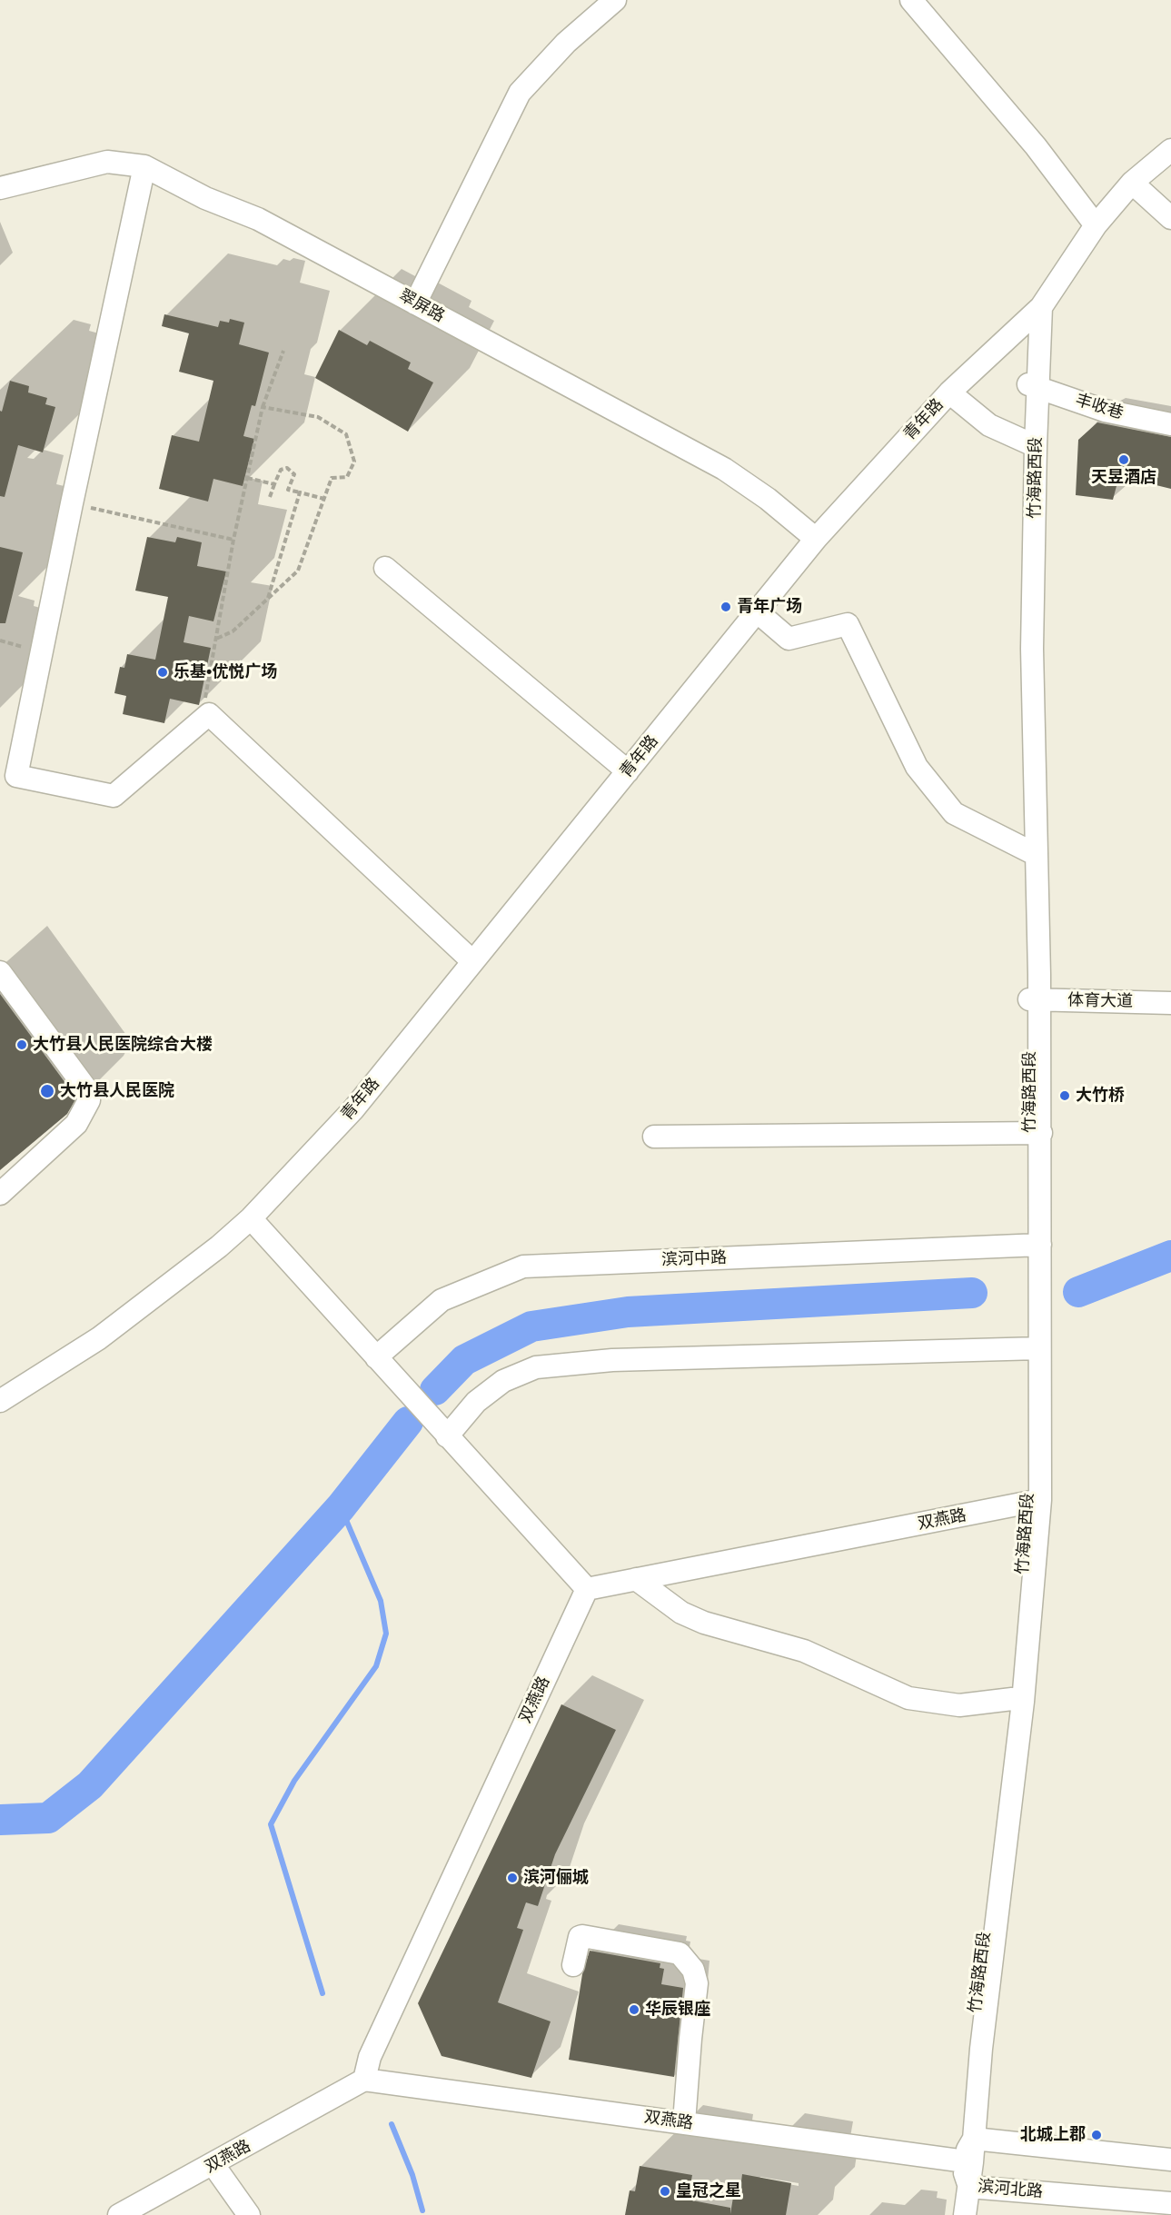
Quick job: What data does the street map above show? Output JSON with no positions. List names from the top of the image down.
{
  "streets": {
    "street": [
      "翠屏路",
      "丰收巷",
      "青年路",
      "竹海路西段",
      "体育大道",
      "滨河中路",
      "双燕路",
      "滨河北路"
    ]
  },
  "crossings": [
    ["翠屏路", "青年路"],
    ["丰收巷", "竹海路西段"],
    ["青年路", "竹海路西段"],
    ["竹海路西段", "体育大道"],
    ["竹海路西段", "滨河中路"],
    ["竹海路西段", "双燕路"],
    ["竹海路西段", "滨河北路"],
    ["双燕路", "滨河北路"]
  ],
  "places": [
    "天昱酒店",
    "青年广场",
    "乐基•优悦广场",
    "大竹县人民医院综合大楼",
    "大竹县人民医院",
    "大竹桥",
    "滨河俪城",
    "华辰银座",
    "北城上郡",
    "皇冠之星"
  ]
}
